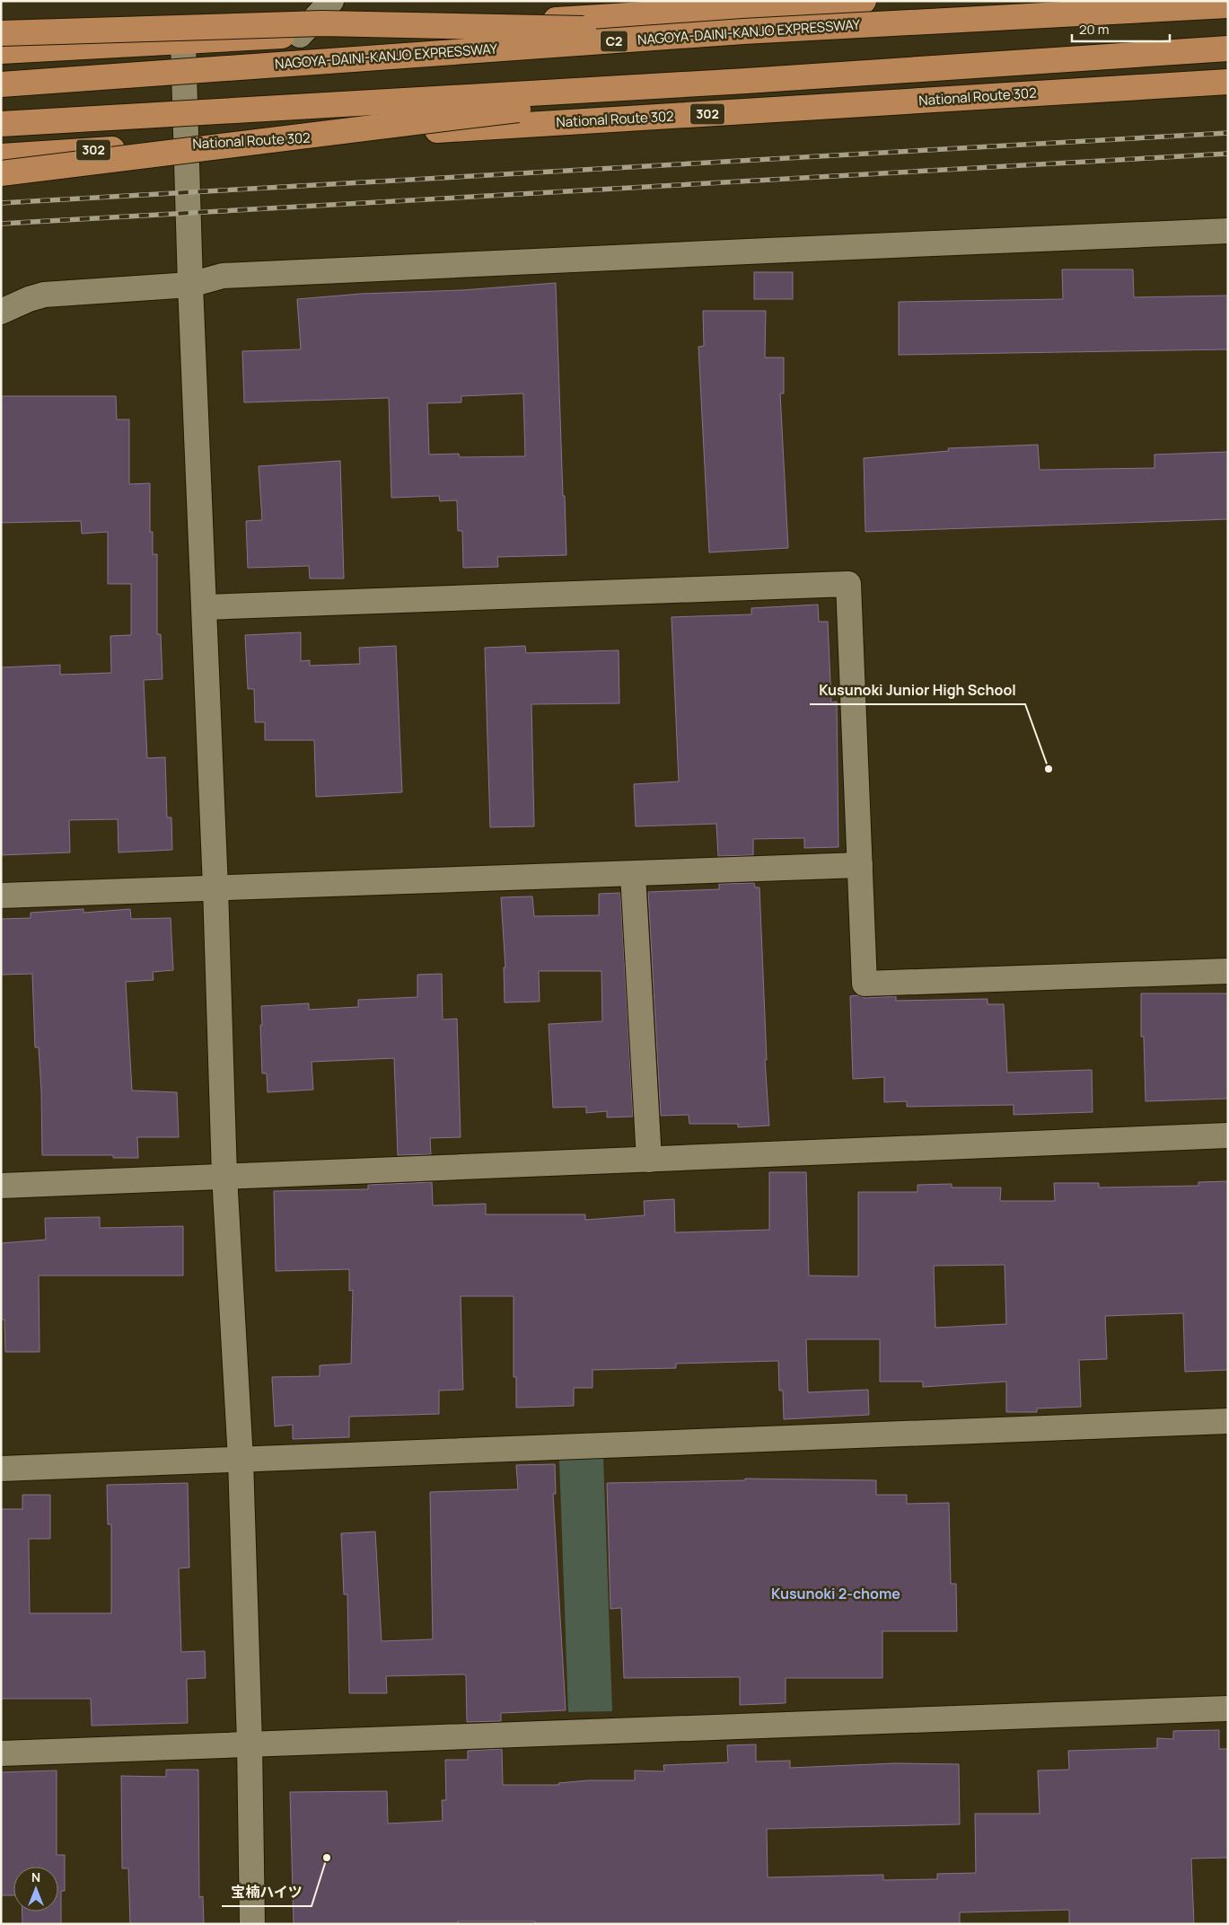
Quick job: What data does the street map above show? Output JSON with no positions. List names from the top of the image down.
{
  "streets": {
    "highway": [
      "NAGOYA-DAINI-KANJO EXPRESSWAY",
      "C2",
      "National Route 302",
      "302"
    ]
  },
  "districts": ["Kusunoki 2-chome"],
  "places": ["Kusunoki Junior High School", "宝楠ハイツ"],
  "scale_bar": "20 m",
  "north": "top"
}
